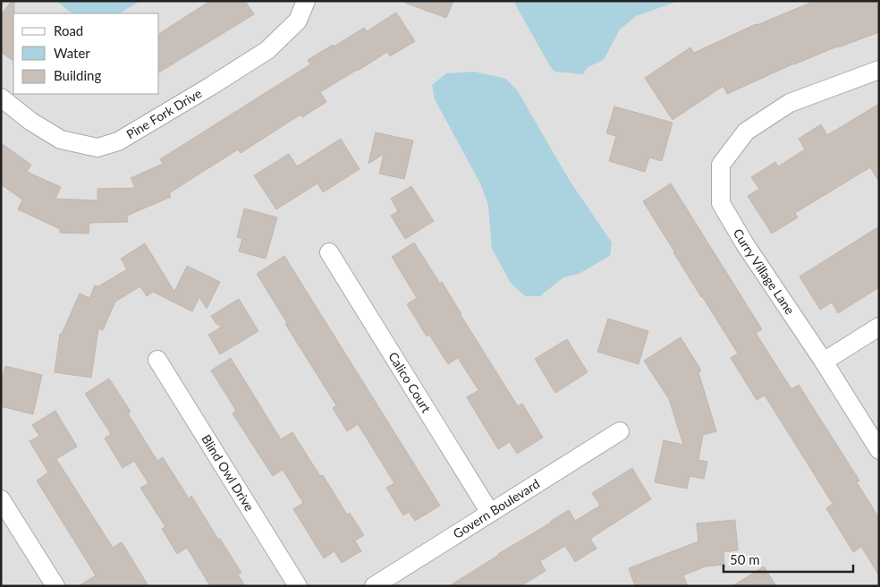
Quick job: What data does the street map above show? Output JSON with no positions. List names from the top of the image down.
{
  "streets": {
    "street": [
      "Pine Fork Drive",
      "Curry Village Lane",
      "Calico Court",
      "Blind Owl Drive",
      "Govern Boulevard"
    ]
  },
  "crossings": [
    ["Calico Court", "Govern Boulevard"]
  ],
  "legend": ["Road", "Water", "Building"],
  "scale_bar": "50 m"
}
